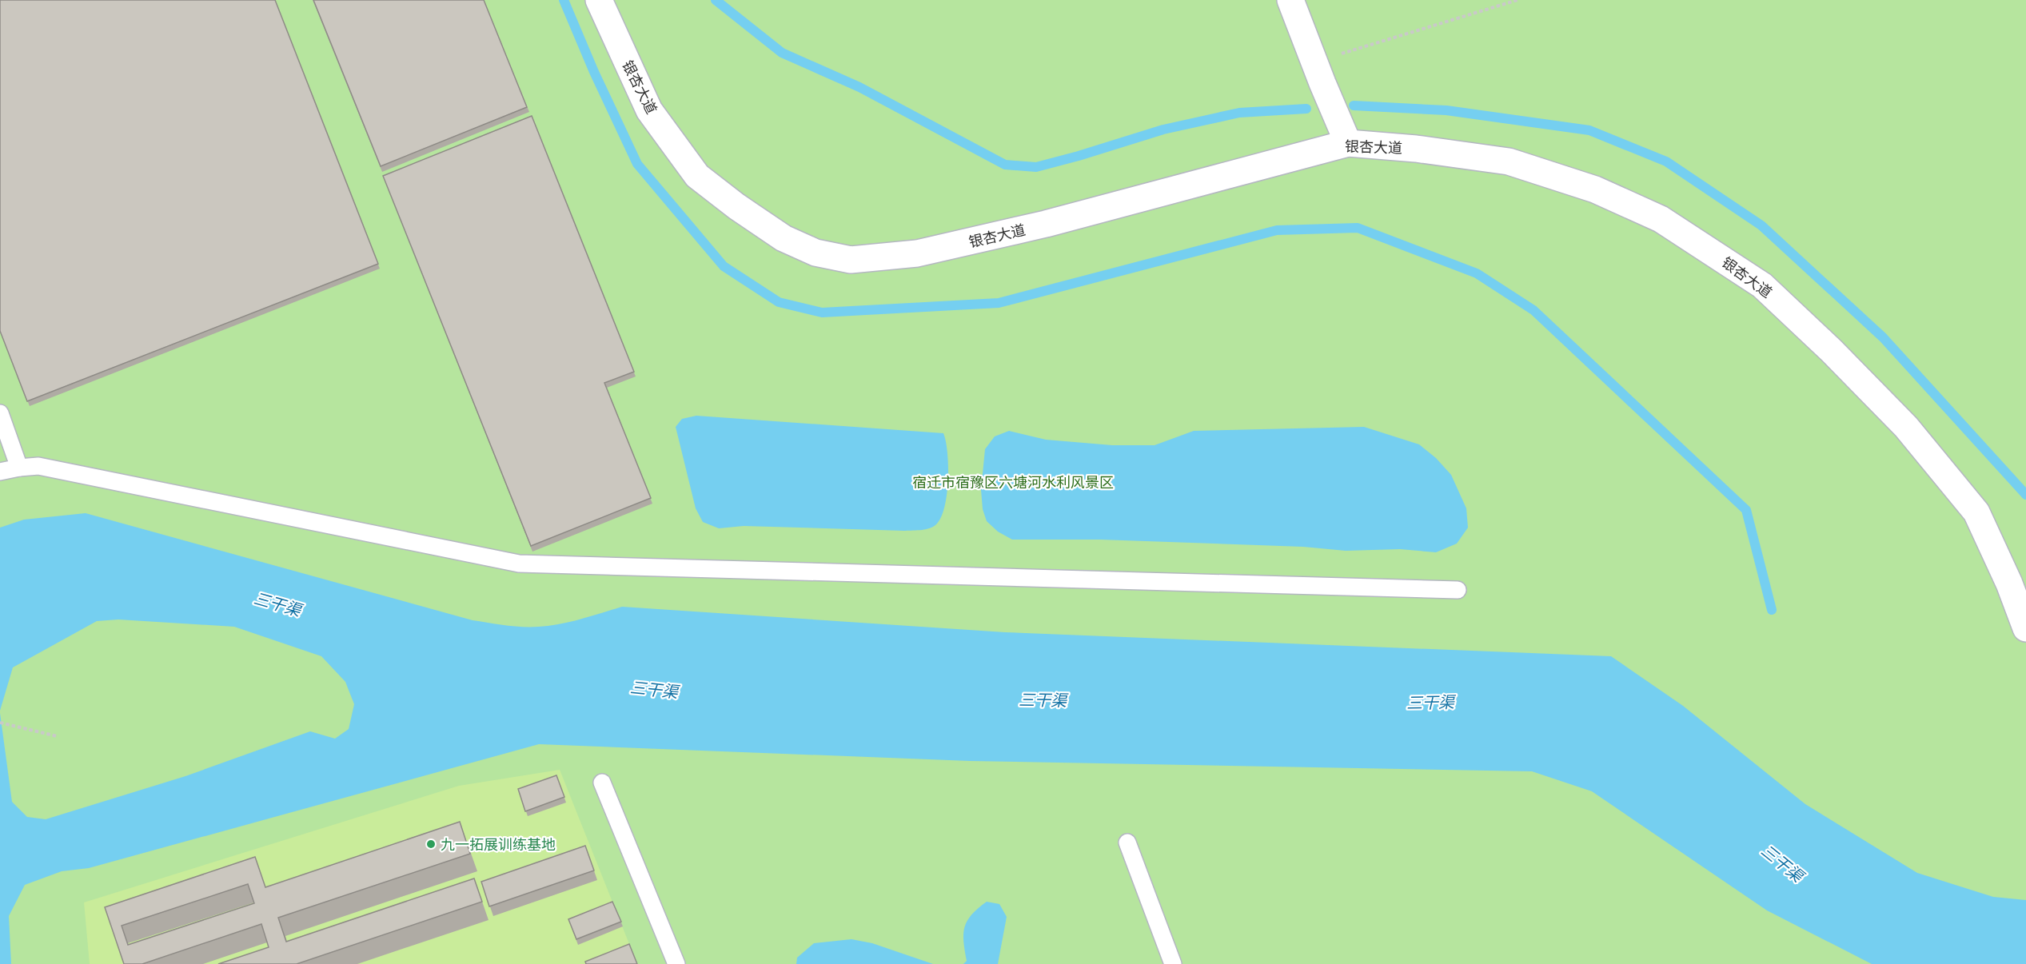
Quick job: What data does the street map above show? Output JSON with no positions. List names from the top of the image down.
{
  "streets": {
    "street": ["银杏大道"]
  },
  "water": ["三干渠"],
  "parks": ["宿迁市宿豫区六塘河水利风景区"],
  "places": ["九一拓展训练基地"]
}
